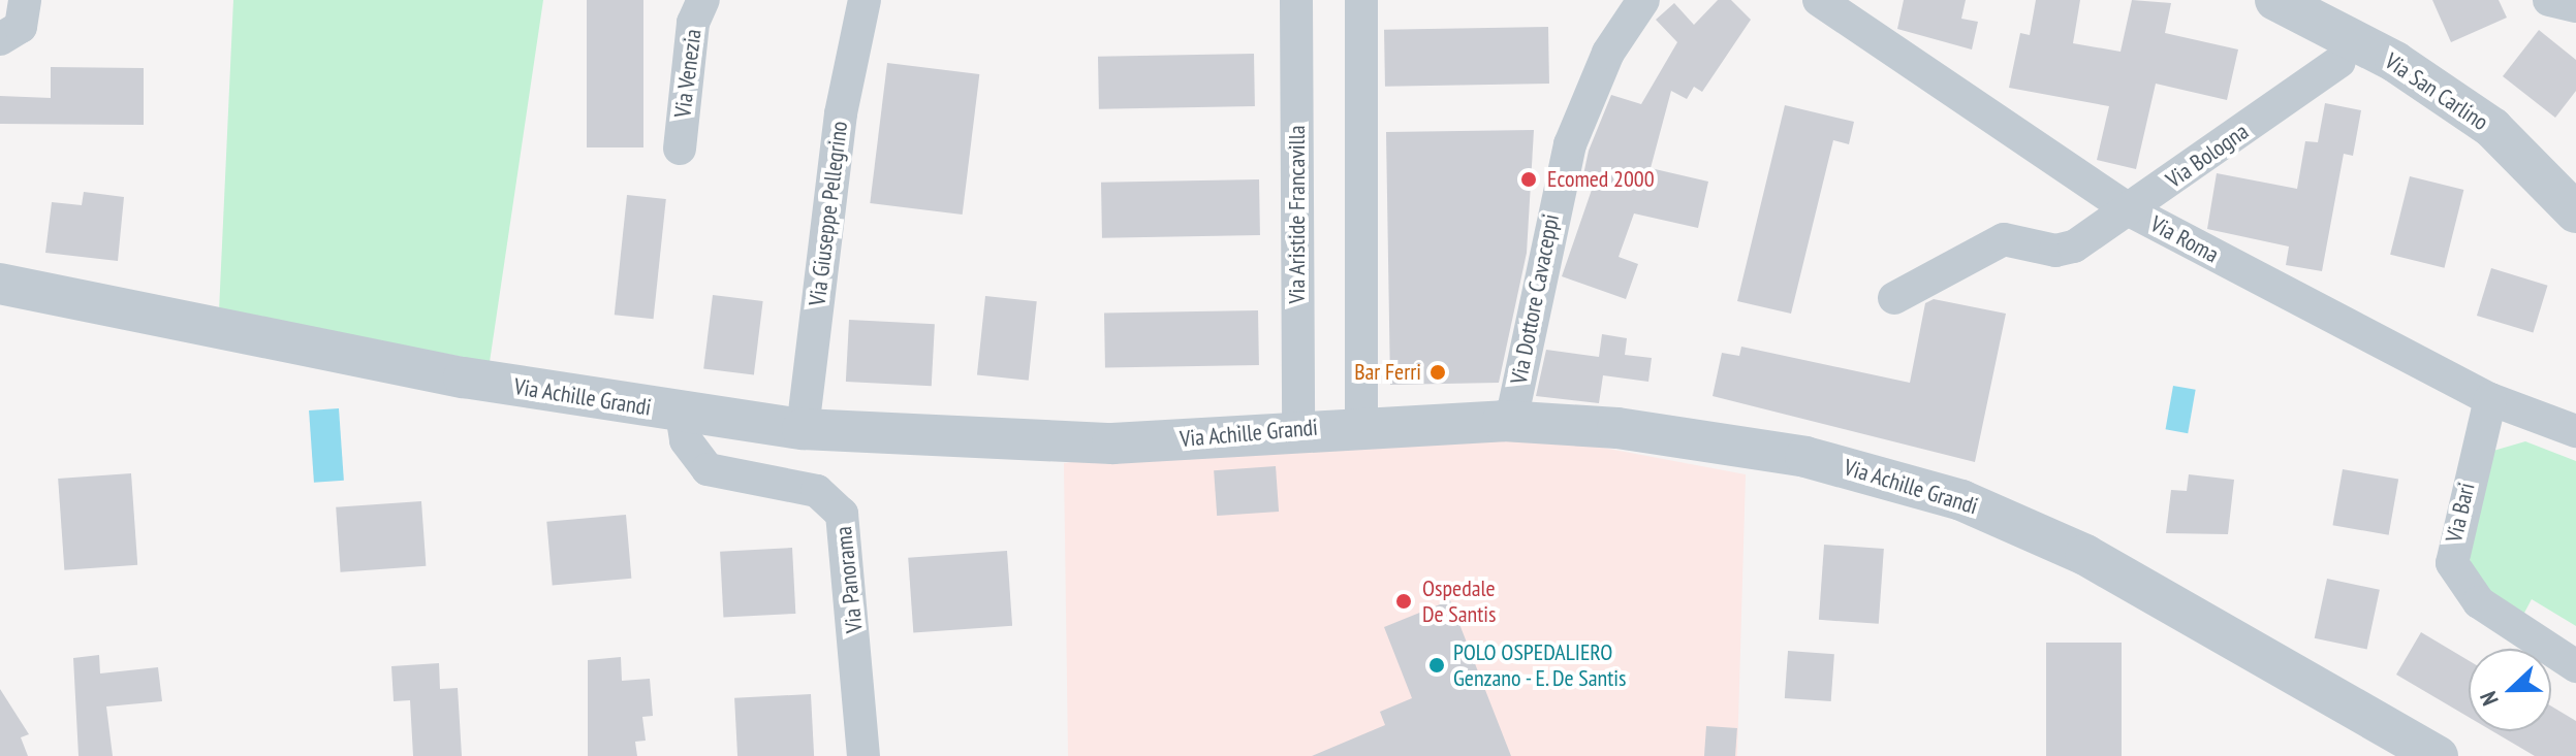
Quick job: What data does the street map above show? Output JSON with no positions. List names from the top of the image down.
{
  "streets": {
    "street": [
      "Via Venezia",
      "Via San Carlino",
      "Via Bologna",
      "Via Giuseppe Pellegrino",
      "Via Aristide Francavilla",
      "Via Roma",
      "Via Dottore Cavaceppi",
      "Via Achille Grandi",
      "Via Bari",
      "Via Panorama"
    ]
  },
  "crossings": [
    ["Via Bologna", "Via Roma"],
    ["Via Giuseppe Pellegrino", "Via Achille Grandi"],
    ["Via Aristide Francavilla", "Via Achille Grandi"],
    ["Via Roma", "Via Bari"],
    ["Via Dottore Cavaceppi", "Via Achille Grandi"],
    ["Via Achille Grandi", "Via Panorama"]
  ],
  "places": [
    "Ecomed 2000",
    "Bar Ferri",
    "Ospedale De Santis",
    "POLO OSPEDALIERO Genzano - E. De Santis"
  ],
  "north": "left"
}
